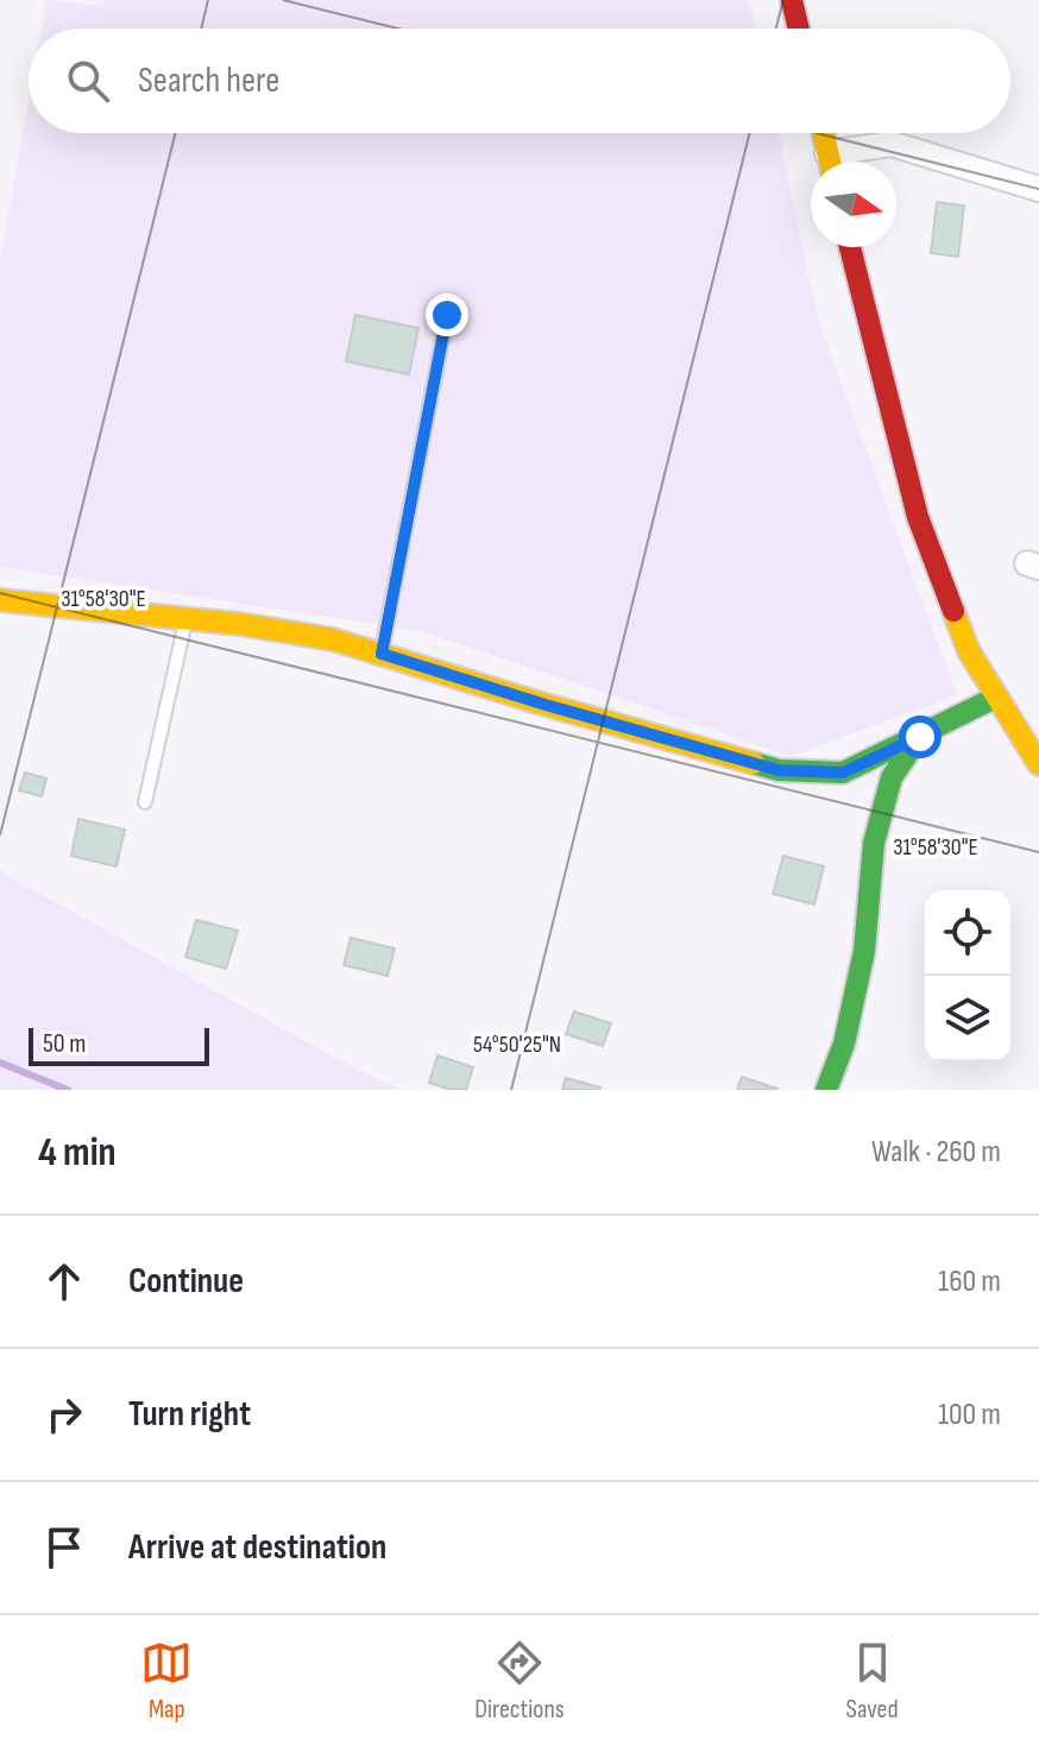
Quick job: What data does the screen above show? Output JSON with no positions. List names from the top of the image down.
{
  "scale_bar": "50 m",
  "north": "right",
  "page": {
    "search": "Search here",
    "scale": "50 m",
    "heading": ["4 min", "Walk · 260 m"],
    "list": [
      ["Continue", "160 m"],
      ["Turn right", "100 m"],
      "Arrive at destination"
    ],
    "nav": ["Map", "Directions", "Saved"]
  },
  "coordinates": ["31°58'30\"E", "54°50'25\"N"]
}
